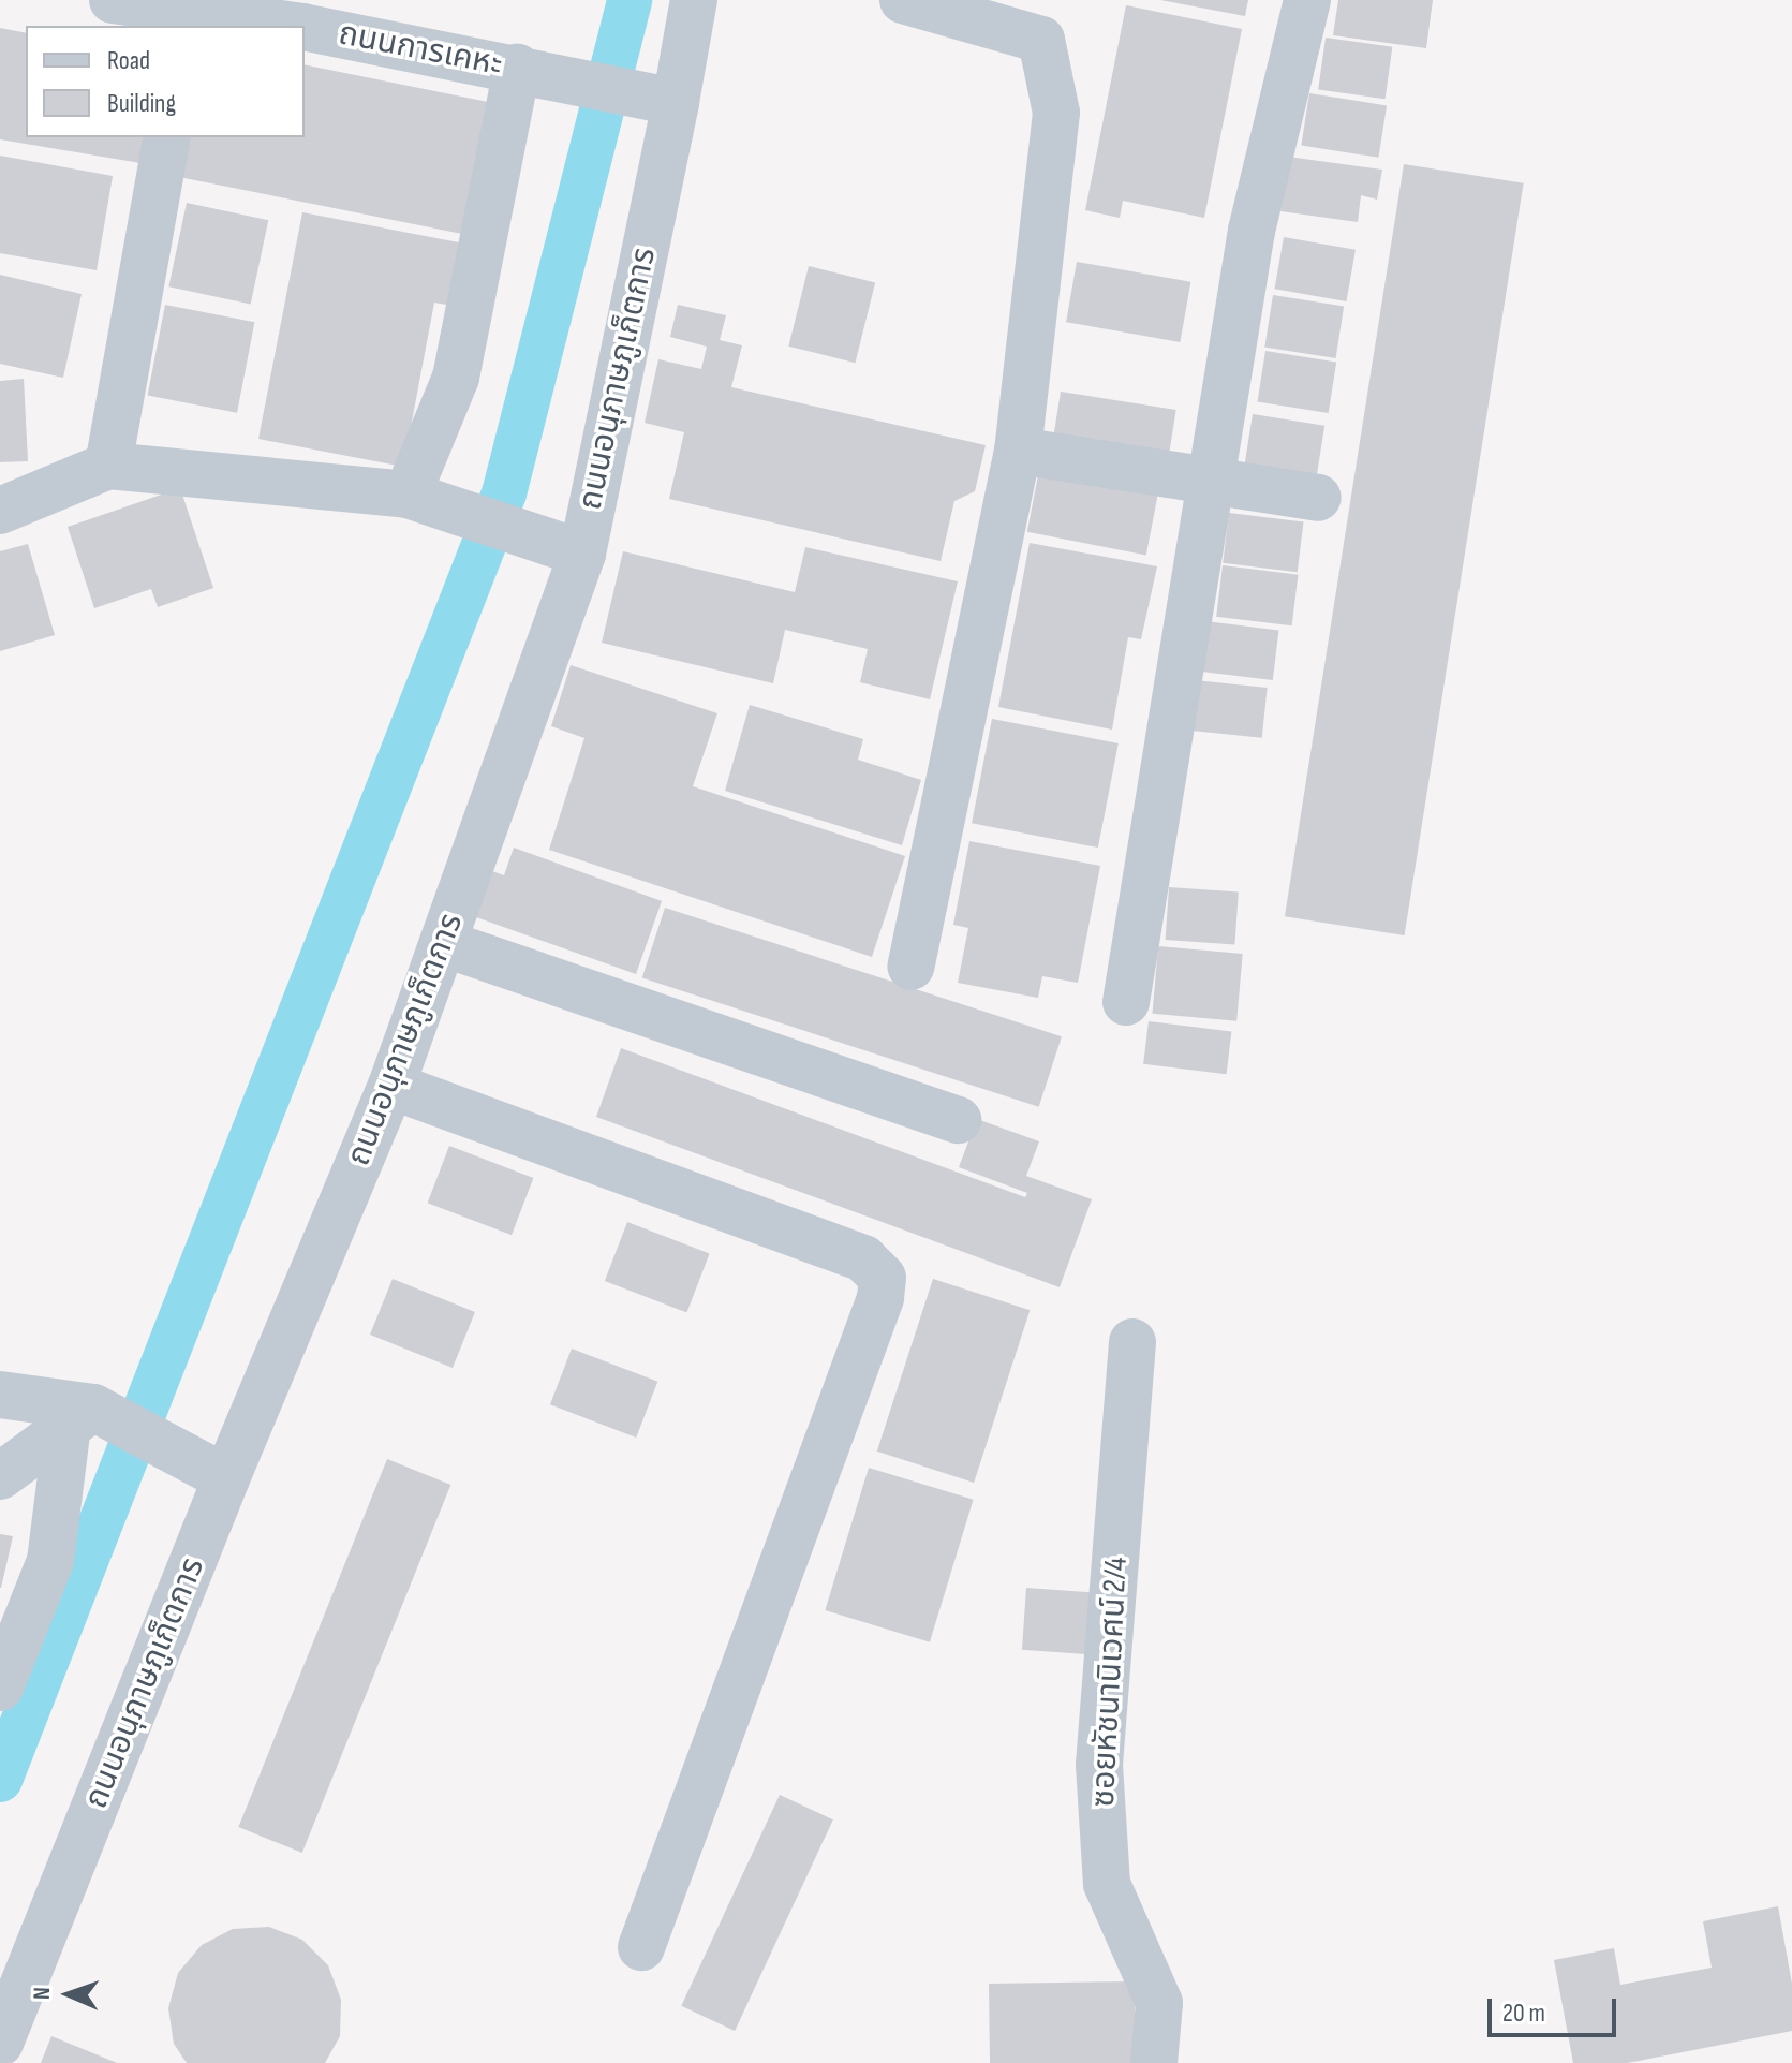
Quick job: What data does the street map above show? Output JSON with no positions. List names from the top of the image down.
{
  "streets": {
    "street": ["ถนนการเคหะ", "ถนนอนุภาษภูเก็ตการ", "ซอยหัชนานิเวศน์ 2/4"]
  },
  "crossings": [
    ["ถนนการเคหะ", "ถนนอนุภาษภูเก็ตการ"]
  ],
  "legend": ["Road", "Building"],
  "scale_bar": "20 m",
  "north": "left"
}
